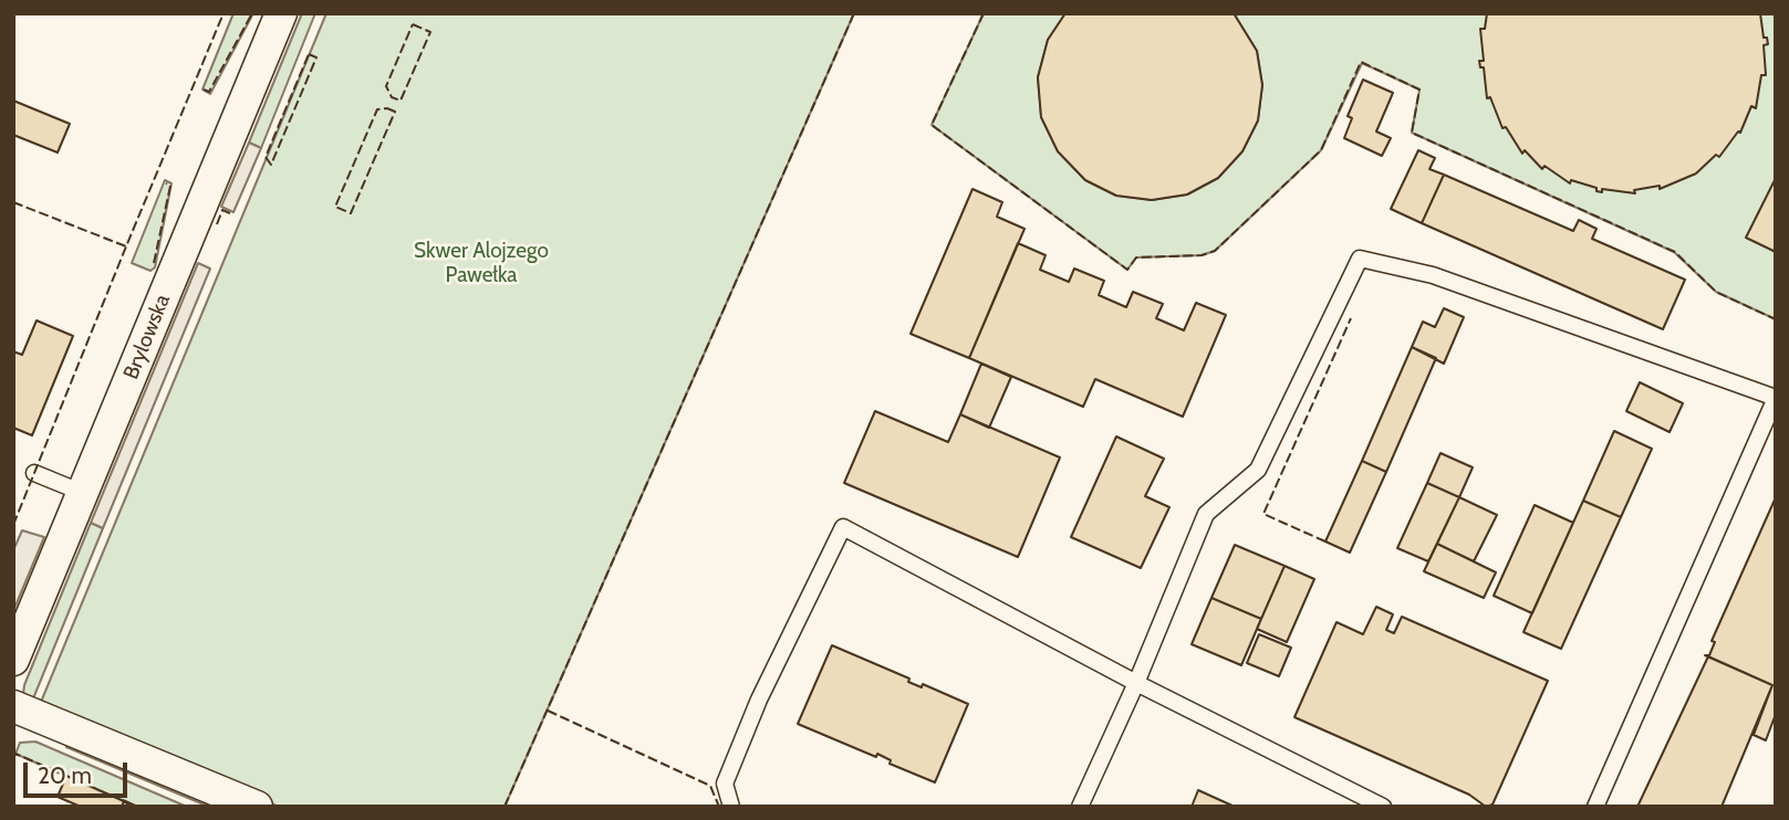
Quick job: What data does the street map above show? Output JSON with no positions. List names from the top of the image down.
{
  "streets": {
    "street": ["Brylowska"]
  },
  "parks": ["Skwer Alojzego Pawełka"],
  "scale_bar": "20 m"
}
